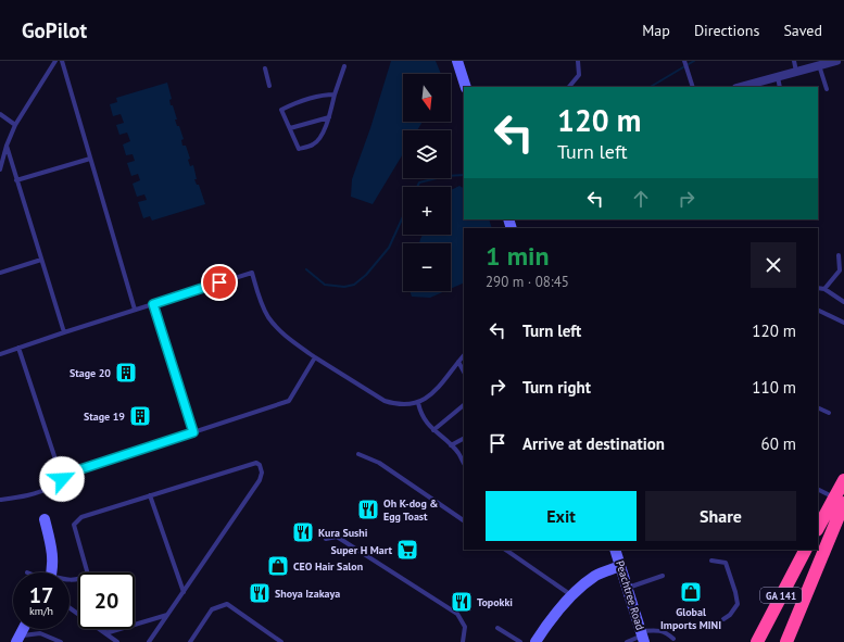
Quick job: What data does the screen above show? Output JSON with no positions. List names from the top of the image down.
{
  "streets": {
    "highway": ["GA 141"],
    "street": ["Peachtree Road"]
  },
  "places": {
    "building": ["Stage 20", "Stage 19"],
    "restaurant": [
      "Oh K-dog & Egg Toast",
      "Kura Sushi",
      "Shoya Izakaya",
      "Topokki"
    ],
    "supermarket": ["Super H Mart"],
    "shop": ["CEO Hair Salon", "Global Imports MINI"]
  },
  "north": "bottom",
  "page": {
    "header": "GoPilot",
    "nav": ["Map", "Directions", "Saved"],
    "map_buttons": ["+", "−"],
    "turn": ["120 m", "Turn left"],
    "heading": ["1 min", "290 m · 08:45"],
    "list": [
      {
        "name": "Turn left",
        "value": "120 m"
      },
      {
        "name": "Turn right",
        "value": "110 m"
      },
      {
        "name": "Arrive at destination",
        "value": "60 m"
      }
    ],
    "buttons": ["Exit", "Share"],
    "speed": "17 km/h",
    "limit": "20"
  }
}
